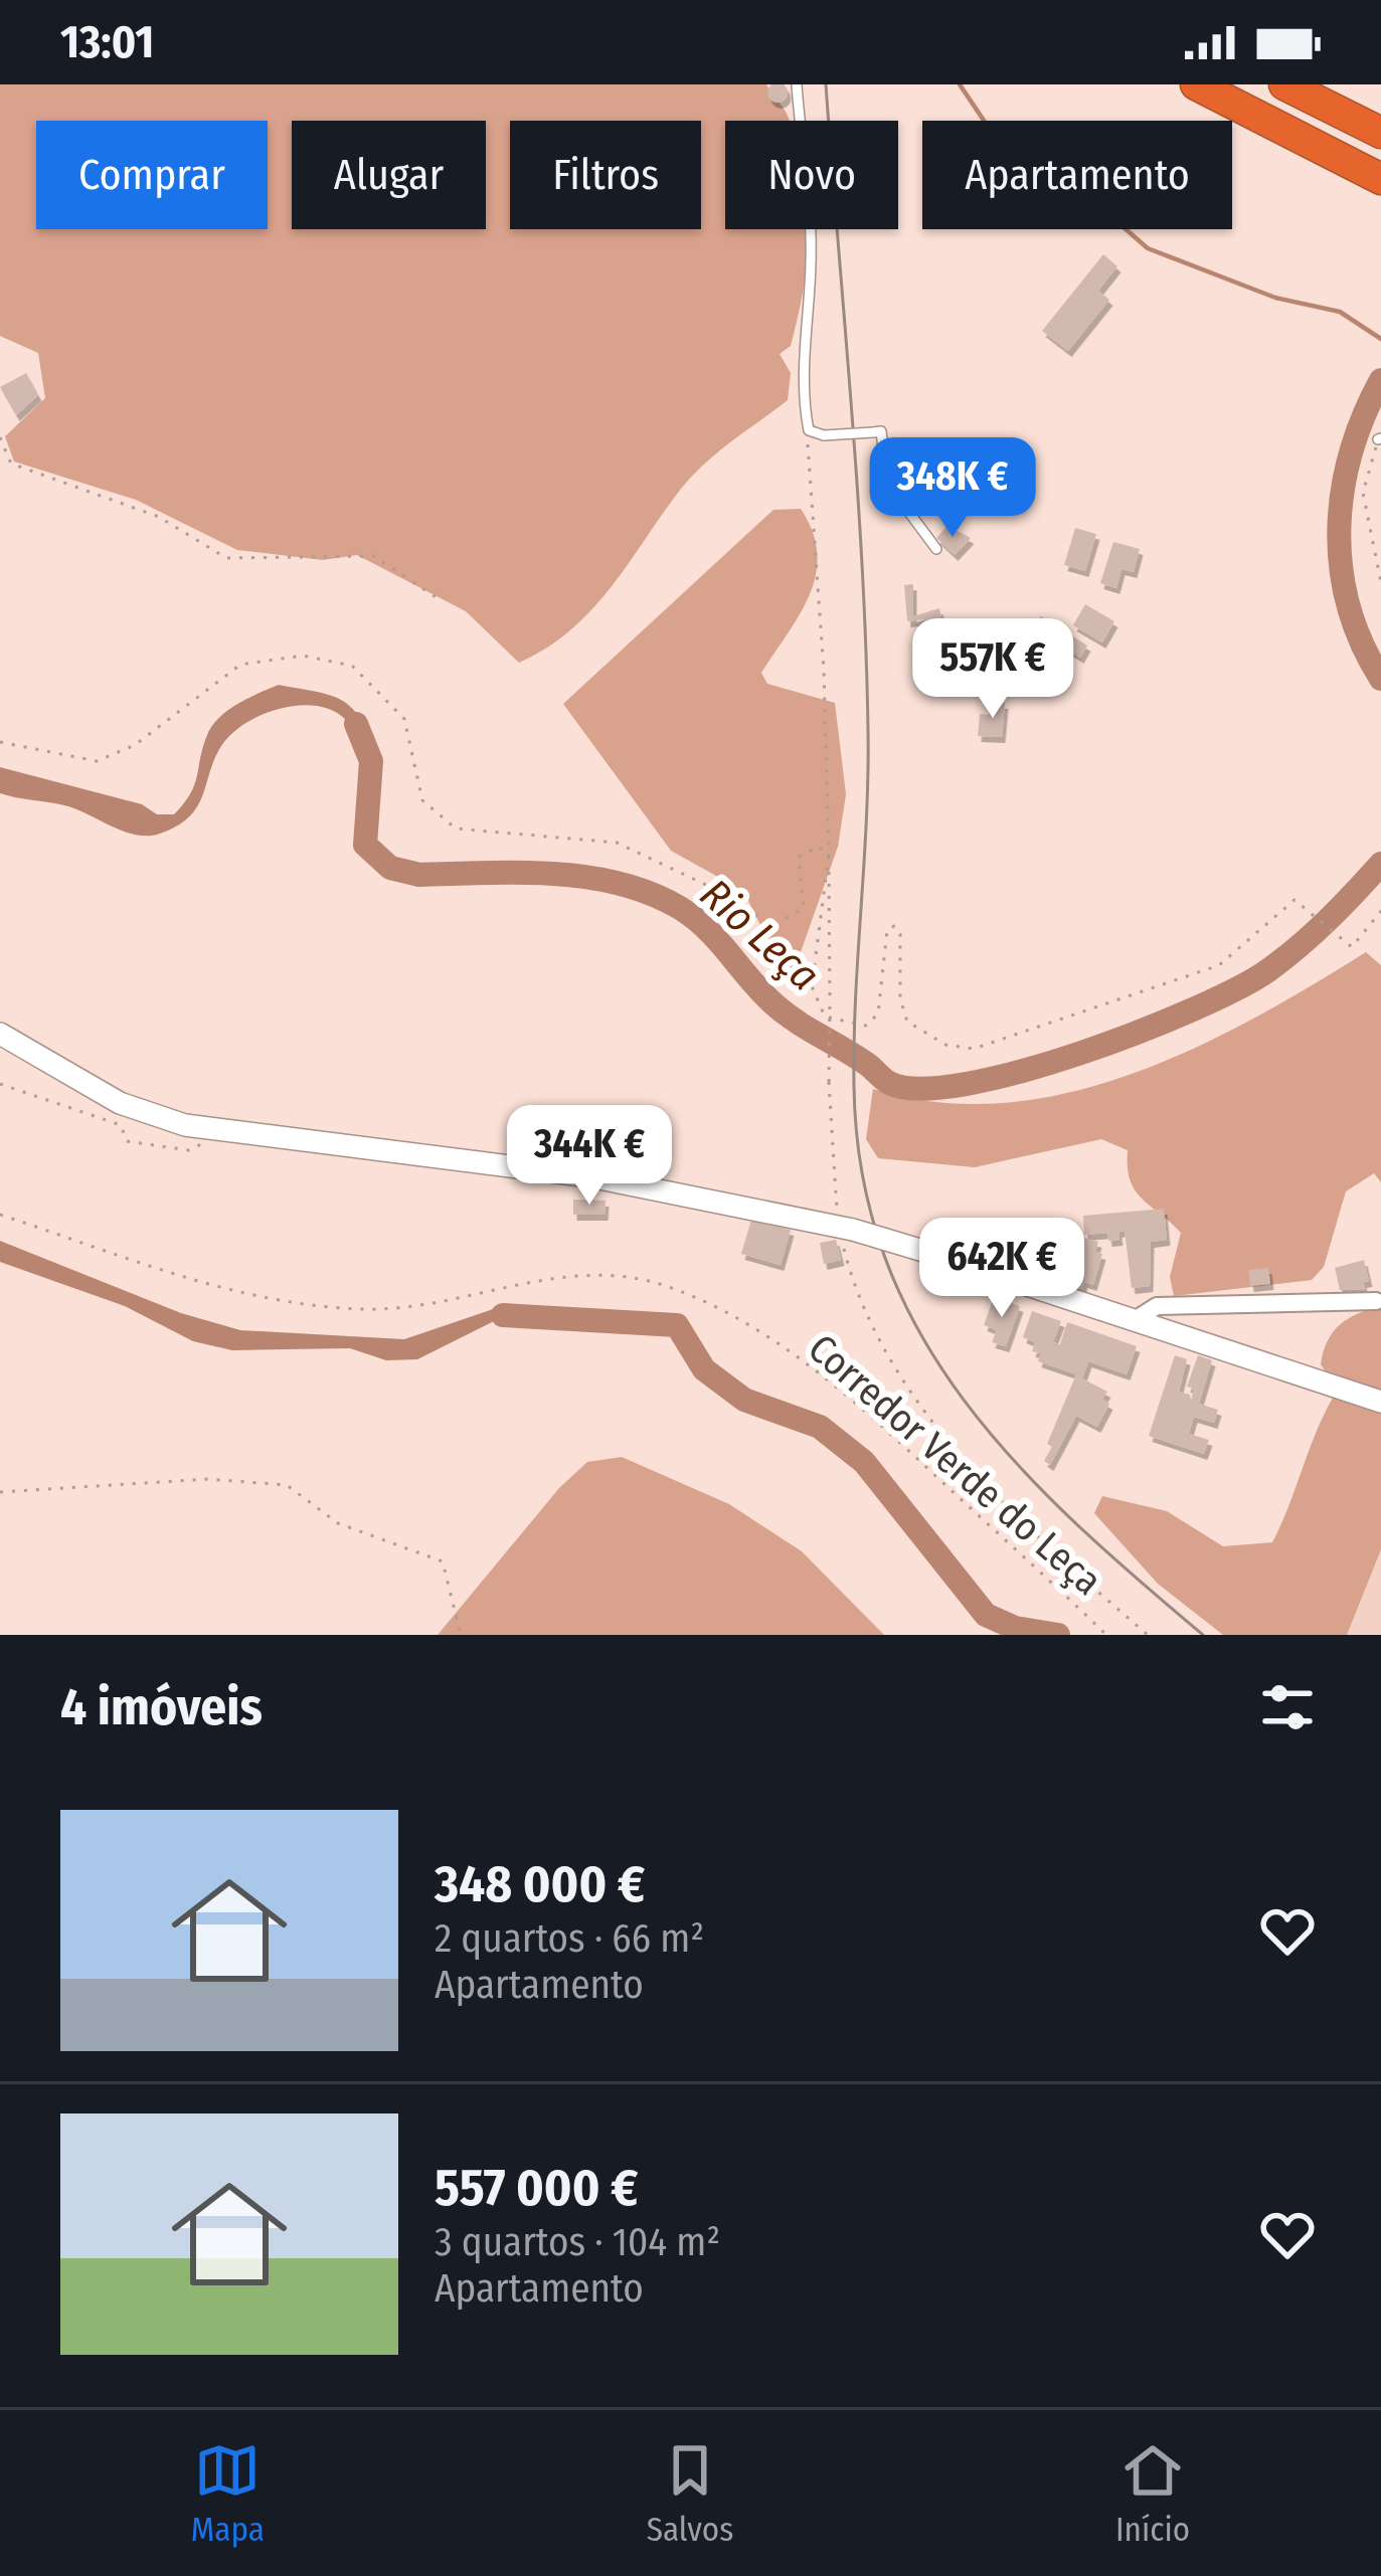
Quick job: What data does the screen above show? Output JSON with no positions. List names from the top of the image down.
{
  "streets": {
    "path": ["Corredor Verde do Leça"]
  },
  "water": ["Rio Leça"],
  "page": {
    "status": "13:01",
    "chip": [
      "Comprar",
      "Alugar",
      "Filtros",
      "Novo",
      "Apartamento"
    ],
    "price": [
      "348K €",
      "557K €",
      "344K €",
      "642K €"
    ],
    "heading": "4 imóveis",
    "list": [
      {
        "name": "348 000 €",
        "note": "2 quartos · 66 m² · Apartamento"
      },
      {
        "name": "557 000 €",
        "note": "3 quartos · 104 m² · Apartamento"
      }
    ],
    "tabs": ["Mapa", "Salvos", "Início"]
  }
}
